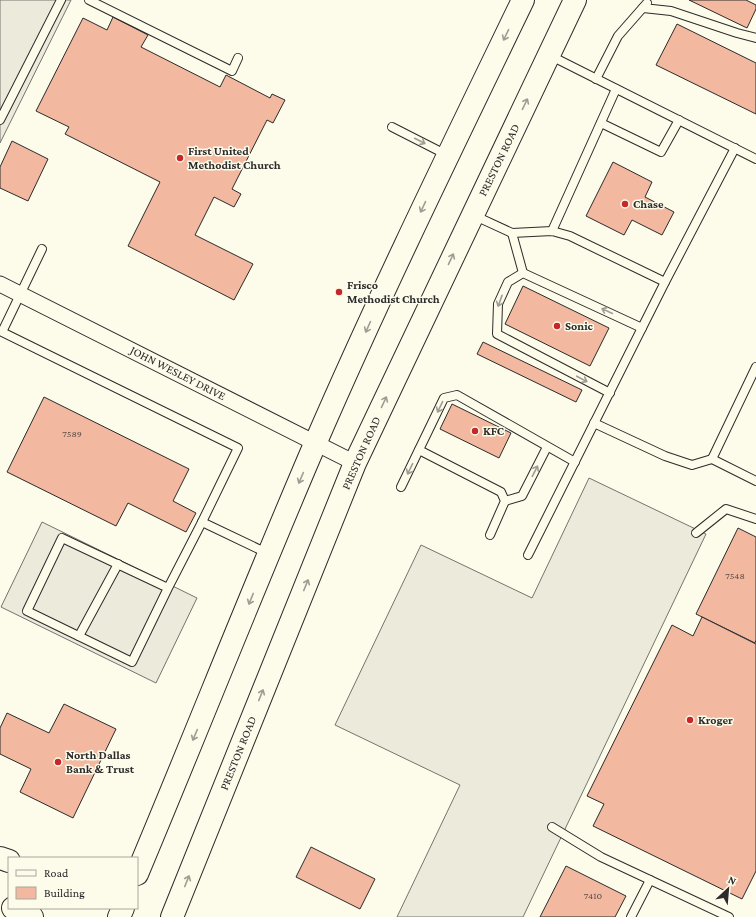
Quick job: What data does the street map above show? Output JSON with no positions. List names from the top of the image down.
{
  "streets": {
    "main road": ["PRESTON ROAD"],
    "street": ["JOHN WESLEY DRIVE"]
  },
  "crossings": [
    ["PRESTON ROAD", "JOHN WESLEY DRIVE"]
  ],
  "places": [
    "First United Methodist Church",
    "Chase",
    "Frisco Methodist Church",
    "Sonic",
    "KFC",
    "Kroger",
    "North Dallas Bank & Trust"
  ],
  "house_numbers": ["7589", "7548", "7410"],
  "legend": ["Road", "Building"],
  "north": "top right"
}
